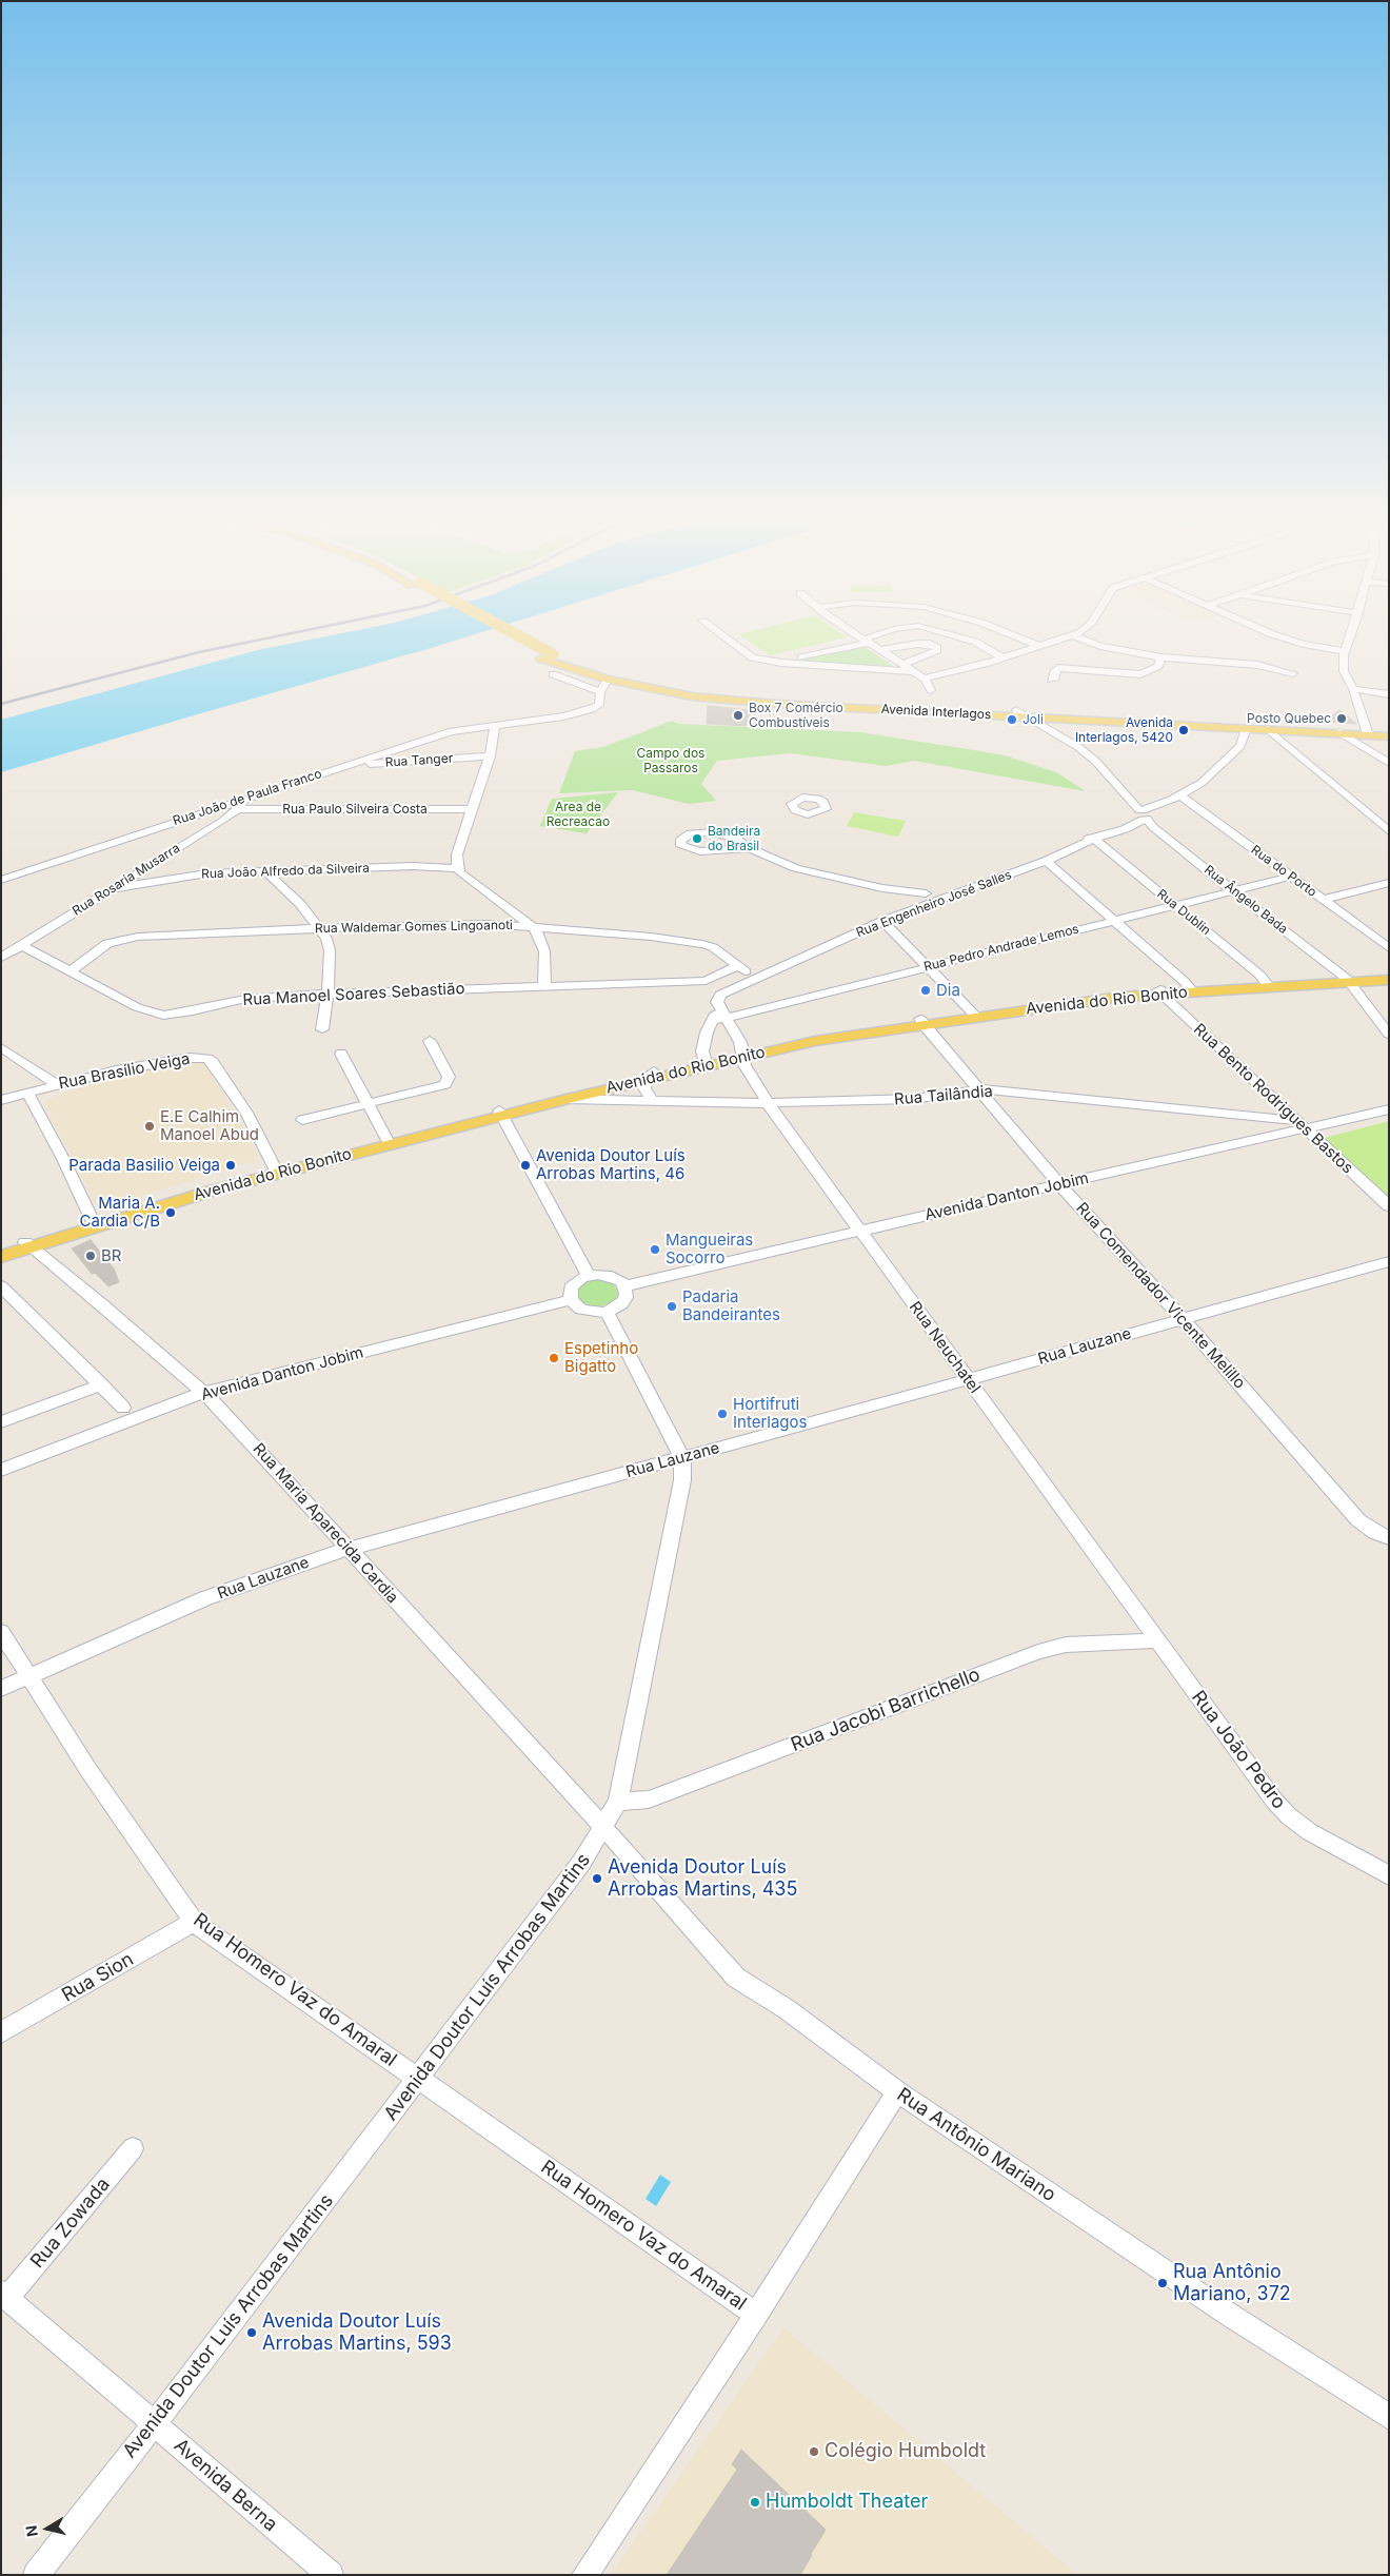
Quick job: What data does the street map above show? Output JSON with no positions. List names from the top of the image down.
{
  "streets": {
    "main road": ["Avenida Interlagos", "Avenida do Rio Bonito"],
    "street": [
      "Rua Tanger",
      "Rua João de Paula Franco",
      "Rua Paulo Silveira Costa",
      "Rua João Alfredo da Silveira",
      "Rua do Porto",
      "Rua Rosaria Musarra",
      "Rua Ângelo Bada",
      "Rua Engenheiro José Salles",
      "Rua Dublin",
      "Rua Waldemar Gomes Lingoanoti",
      "Rua Pedro Andrade Lemos",
      "Rua Manoel Soares Sebastião",
      "Rua Brasílio Veiga",
      "Rua Tailândia",
      "Rua Bento Rodrigues Bastos",
      "Avenida Danton Jobim",
      "Rua Comendador Vicente Melillo",
      "Rua Lauzane",
      "Rua Neuchatel",
      "Rua Maria Aparecida Cardia",
      "Rua Jacobi Barrichello",
      "Rua João Pedro",
      "Rua Sion",
      "Avenida Doutor Luís Arrobas Martins",
      "Rua Homero Vaz do Amaral",
      "Rua Antônio Mariano",
      "Rua Zowada",
      "Avenida Berna"
    ]
  },
  "crossings": [
    ["Avenida Interlagos", "Rua Ângelo Bada"],
    ["Avenida Interlagos", "Rua Engenheiro José Salles"],
    ["Rua Tanger", "Rua João de Paula Franco"],
    ["Rua João de Paula Franco", "Rua Rosaria Musarra"],
    ["Rua Paulo Silveira Costa", "Rua Rosaria Musarra"],
    ["Rua João Alfredo da Silveira", "Rua Rosaria Musarra"],
    ["Rua do Porto", "Rua Engenheiro José Salles"],
    ["Rua do Porto", "Rua Pedro Andrade Lemos"],
    ["Rua Rosaria Musarra", "Rua Manoel Soares Sebastião"],
    ["Rua Ângelo Bada", "Rua Engenheiro José Salles"],
    ["Rua Ângelo Bada", "Rua Pedro Andrade Lemos"],
    ["Rua Ângelo Bada", "Avenida do Rio Bonito"],
    ["Rua Engenheiro José Salles", "Rua Dublin"],
    ["Rua Engenheiro José Salles", "Rua Waldemar Gomes Lingoanoti"],
    ["Rua Dublin", "Rua Pedro Andrade Lemos"],
    ["Rua Dublin", "Avenida do Rio Bonito"],
    ["Rua Waldemar Gomes Lingoanoti", "Rua Manoel Soares Sebastião"],
    ["Rua Pedro Andrade Lemos", "Rua Neuchatel"],
    ["Avenida do Rio Bonito", "Rua Brasílio Veiga"],
    ["Avenida do Rio Bonito", "Rua Tailândia"],
    ["Avenida do Rio Bonito", "Rua Bento Rodrigues Bastos"],
    ["Avenida do Rio Bonito", "Rua Comendador Vicente Melillo"],
    ["Avenida do Rio Bonito", "Rua Neuchatel"],
    ["Avenida do Rio Bonito", "Rua Maria Aparecida Cardia"],
    ["Rua Tailândia", "Rua Bento Rodrigues Bastos"],
    ["Rua Tailândia", "Avenida Danton Jobim"],
    ["Rua Tailândia", "Rua Comendador Vicente Melillo"],
    ["Rua Tailândia", "Rua Neuchatel"],
    ["Rua Bento Rodrigues Bastos", "Avenida Danton Jobim"],
    ["Avenida Danton Jobim", "Rua Comendador Vicente Melillo"],
    ["Avenida Danton Jobim", "Rua Neuchatel"],
    ["Avenida Danton Jobim", "Rua Maria Aparecida Cardia"],
    ["Avenida Danton Jobim", "Avenida Doutor Luís Arrobas Martins"],
    ["Rua Comendador Vicente Melillo", "Rua Lauzane"],
    ["Rua Lauzane", "Rua Neuchatel"],
    ["Rua Lauzane", "Rua Maria Aparecida Cardia"],
    ["Rua Lauzane", "Avenida Doutor Luís Arrobas Martins"],
    ["Rua Lauzane", "Rua Homero Vaz do Amaral"],
    ["Rua Neuchatel", "Rua Jacobi Barrichello"],
    ["Rua Neuchatel", "Rua João Pedro"],
    ["Rua Maria Aparecida Cardia", "Avenida Doutor Luís Arrobas Martins"],
    ["Rua Maria Aparecida Cardia", "Rua Antônio Mariano"],
    ["Rua Jacobi Barrichello", "Rua João Pedro"],
    ["Rua Jacobi Barrichello", "Avenida Doutor Luís Arrobas Martins"],
    ["Rua Sion", "Rua Homero Vaz do Amaral"],
    ["Avenida Doutor Luís Arrobas Martins", "Rua Homero Vaz do Amaral"],
    ["Avenida Doutor Luís Arrobas Martins", "Rua Antônio Mariano"],
    ["Avenida Doutor Luís Arrobas Martins", "Avenida Berna"],
    ["Rua Zowada", "Avenida Berna"]
  ],
  "parks": ["Campo dos Passaros", "Area de Recreacao"],
  "places": [
    "Box 7 Comércio Combustíveis",
    "Posto Quebec",
    "Joli",
    "Avenida Interlagos, 5420",
    "Bandeira do Brasil",
    "Dia",
    "E.E Calhim Manoel Abud",
    "Parada Basilio Veiga",
    "Avenida Doutor Luís Arrobas Martins, 46",
    "Maria A. Cardia C/B",
    "Mangueiras Socorro",
    "BR",
    "Padaria Bandeirantes",
    "Espetinho Bigatto",
    "Hortifruti Interlagos",
    "Avenida Doutor Luís Arrobas Martins, 435",
    "Rua Antônio Mariano, 372",
    "Avenida Doutor Luís Arrobas Martins, 593",
    "Colégio Humboldt",
    "Humboldt Theater"
  ],
  "north": "left"
}
